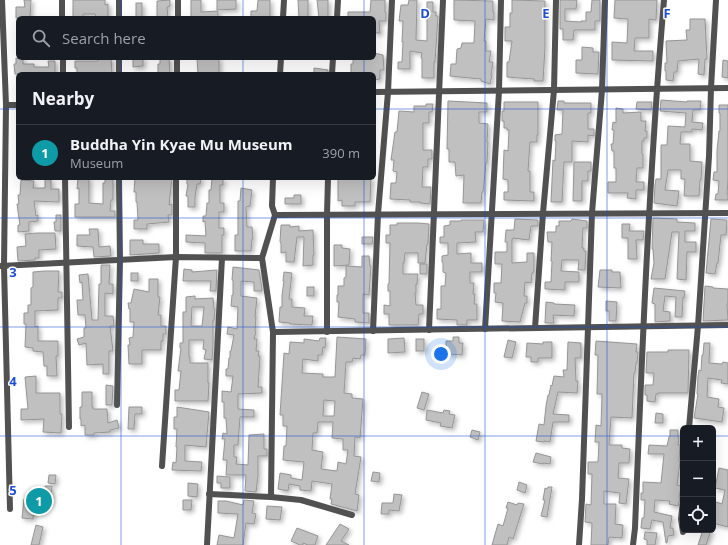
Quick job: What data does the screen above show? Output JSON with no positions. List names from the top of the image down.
{
  "page": {
    "search": "Search here",
    "heading": "Nearby",
    "list": [
      {
        "mark": "1",
        "name": "Buddha Yin Kyae Mu Museum",
        "note": "Museum",
        "value": "390 m"
      }
    ],
    "map_buttons": ["+", "−"],
    "pins": "1"
  },
  "grid": {
    "columns": ["D", "E", "F"],
    "rows": ["3", "4", "5"]
  }
}
